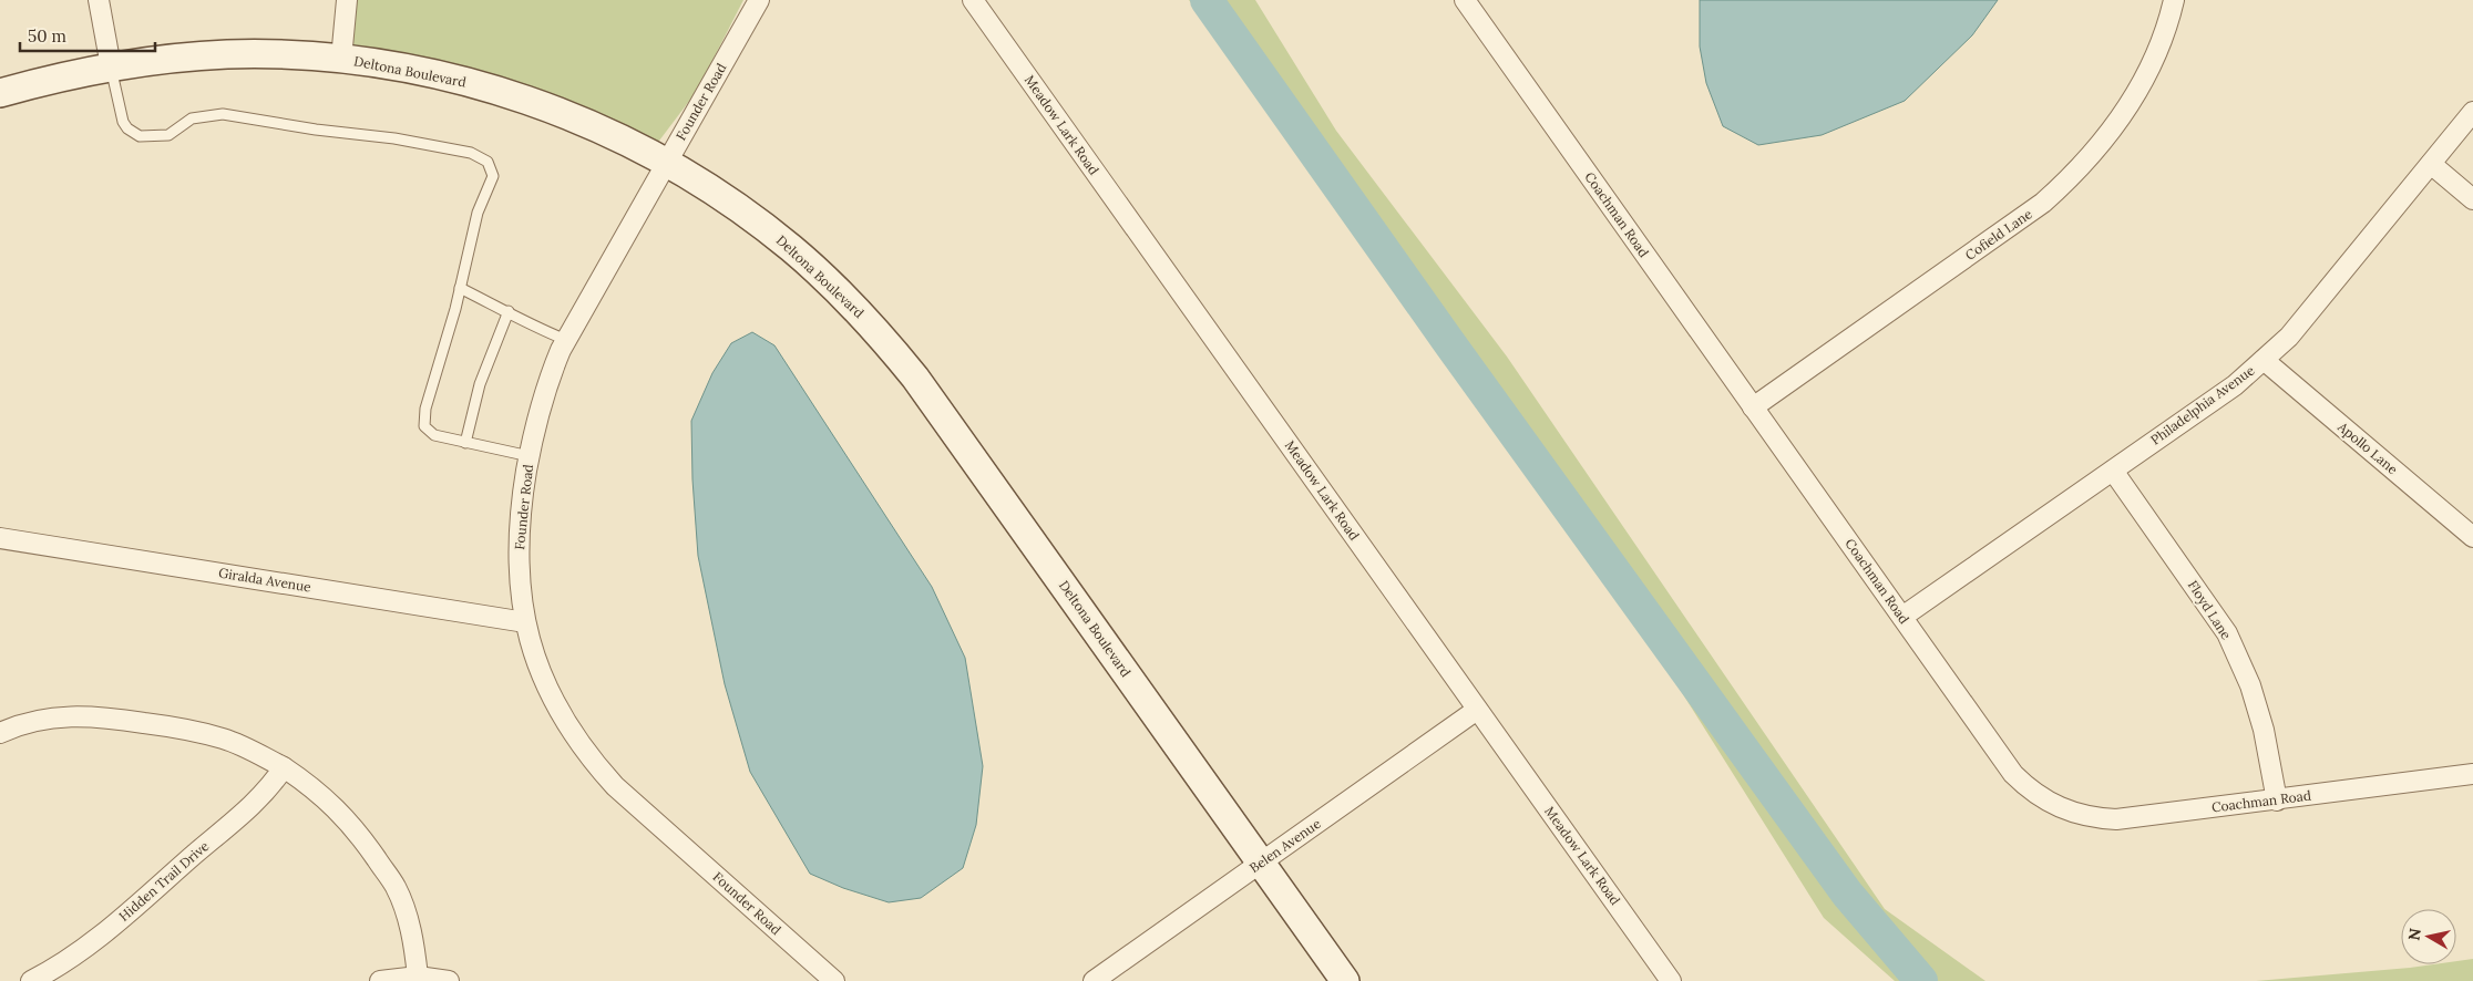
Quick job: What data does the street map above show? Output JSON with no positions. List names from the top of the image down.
{
  "streets": {
    "main road": ["Deltona Boulevard"],
    "street": [
      "Founder Road",
      "Meadow Lark Road",
      "Coachman Road",
      "Cofield Lane",
      "Philadelphia Avenue",
      "Apollo Lane",
      "Giralda Avenue",
      "Floyd Lane",
      "Belen Avenue",
      "Hidden Trail Drive"
    ]
  },
  "crossings": [
    ["Deltona Boulevard", "Founder Road"],
    ["Deltona Boulevard", "Belen Avenue"],
    ["Founder Road", "Giralda Avenue"],
    ["Meadow Lark Road", "Belen Avenue"],
    ["Coachman Road", "Cofield Lane"],
    ["Coachman Road", "Philadelphia Avenue"],
    ["Coachman Road", "Floyd Lane"],
    ["Philadelphia Avenue", "Apollo Lane"],
    ["Philadelphia Avenue", "Floyd Lane"]
  ],
  "scale_bar": "50 m",
  "north": "left"
}
